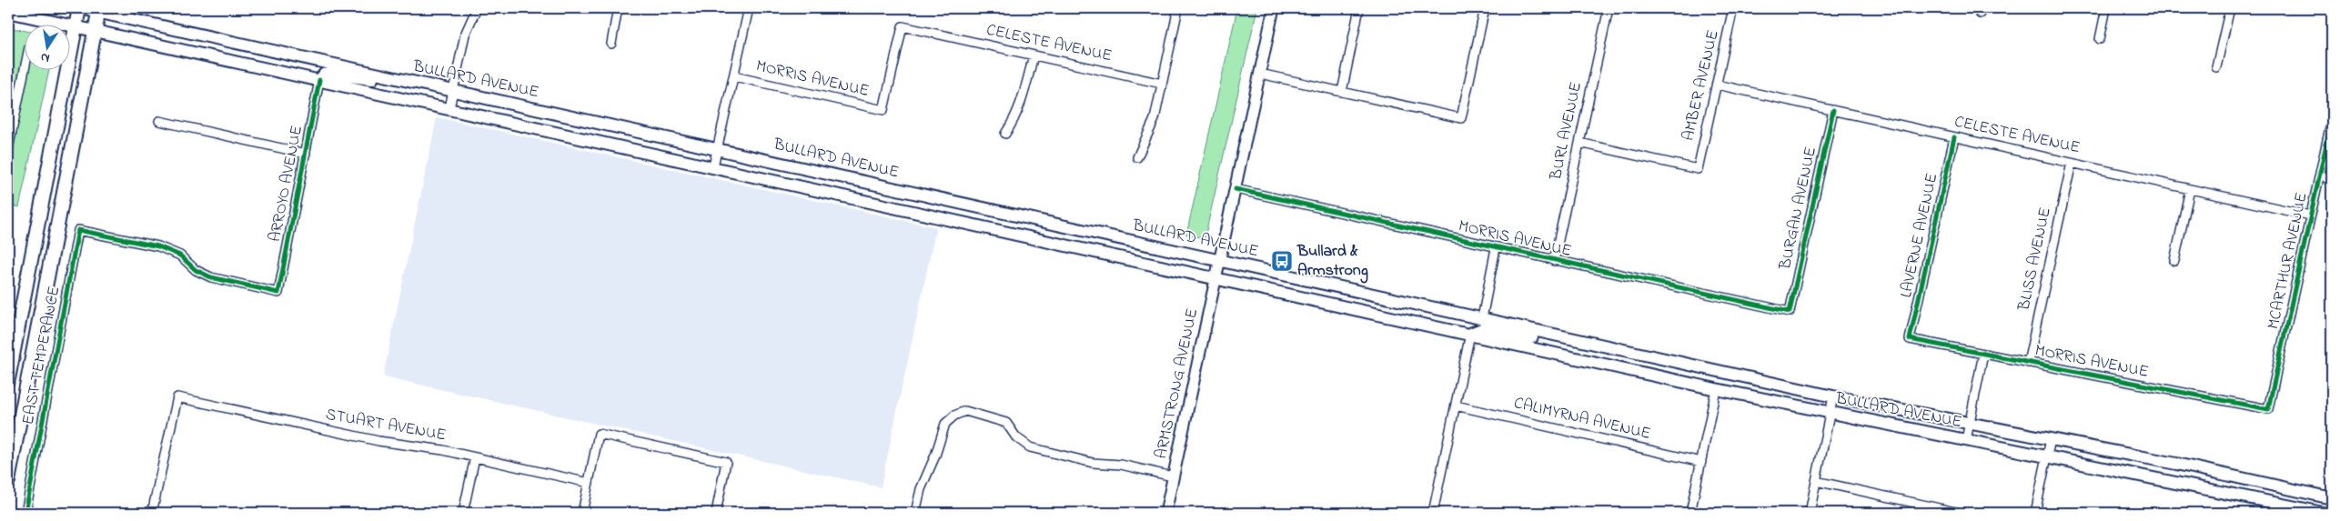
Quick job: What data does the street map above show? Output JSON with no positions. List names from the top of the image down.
{
  "streets": {
    "main road": ["BULLARD AVENUE"],
    "street": [
      "CELESTE AVENUE",
      "MORRIS AVENUE",
      "AMBER AVENUE",
      "BURL AVENUE",
      "ARROYO AVENUE",
      "BURGAN AVENUE",
      "LAVERNE AVENUE",
      "BLISS AVENUE",
      "MCARTHUR AVENUE",
      "EAST TEMPERANCE",
      "ARMSTRONG AVENUE",
      "CALIMYRNA AVENUE",
      "STUART AVENUE"
    ]
  },
  "crossings": [
    ["CELESTE AVENUE", "MORRIS AVENUE"],
    ["CELESTE AVENUE", "AMBER AVENUE"],
    ["CELESTE AVENUE", "BURGAN AVENUE"],
    ["CELESTE AVENUE", "LAVERNE AVENUE"],
    ["CELESTE AVENUE", "BLISS AVENUE"],
    ["CELESTE AVENUE", "MCARTHUR AVENUE"],
    ["MORRIS AVENUE", "BURL AVENUE"],
    ["MORRIS AVENUE", "BURGAN AVENUE"],
    ["MORRIS AVENUE", "LAVERNE AVENUE"],
    ["MORRIS AVENUE", "BLISS AVENUE"],
    ["MORRIS AVENUE", "MCARTHUR AVENUE"],
    ["MORRIS AVENUE", "ARMSTRONG AVENUE"],
    ["BULLARD AVENUE", "ARROYO AVENUE"],
    ["BULLARD AVENUE", "ARMSTRONG AVENUE"],
    ["AMBER AVENUE", "BURL AVENUE"],
    ["ARROYO AVENUE", "EAST TEMPERANCE"]
  ],
  "places": {
    "bus stop": ["Bullard & Armstrong"]
  },
  "north": "bottom"
}
